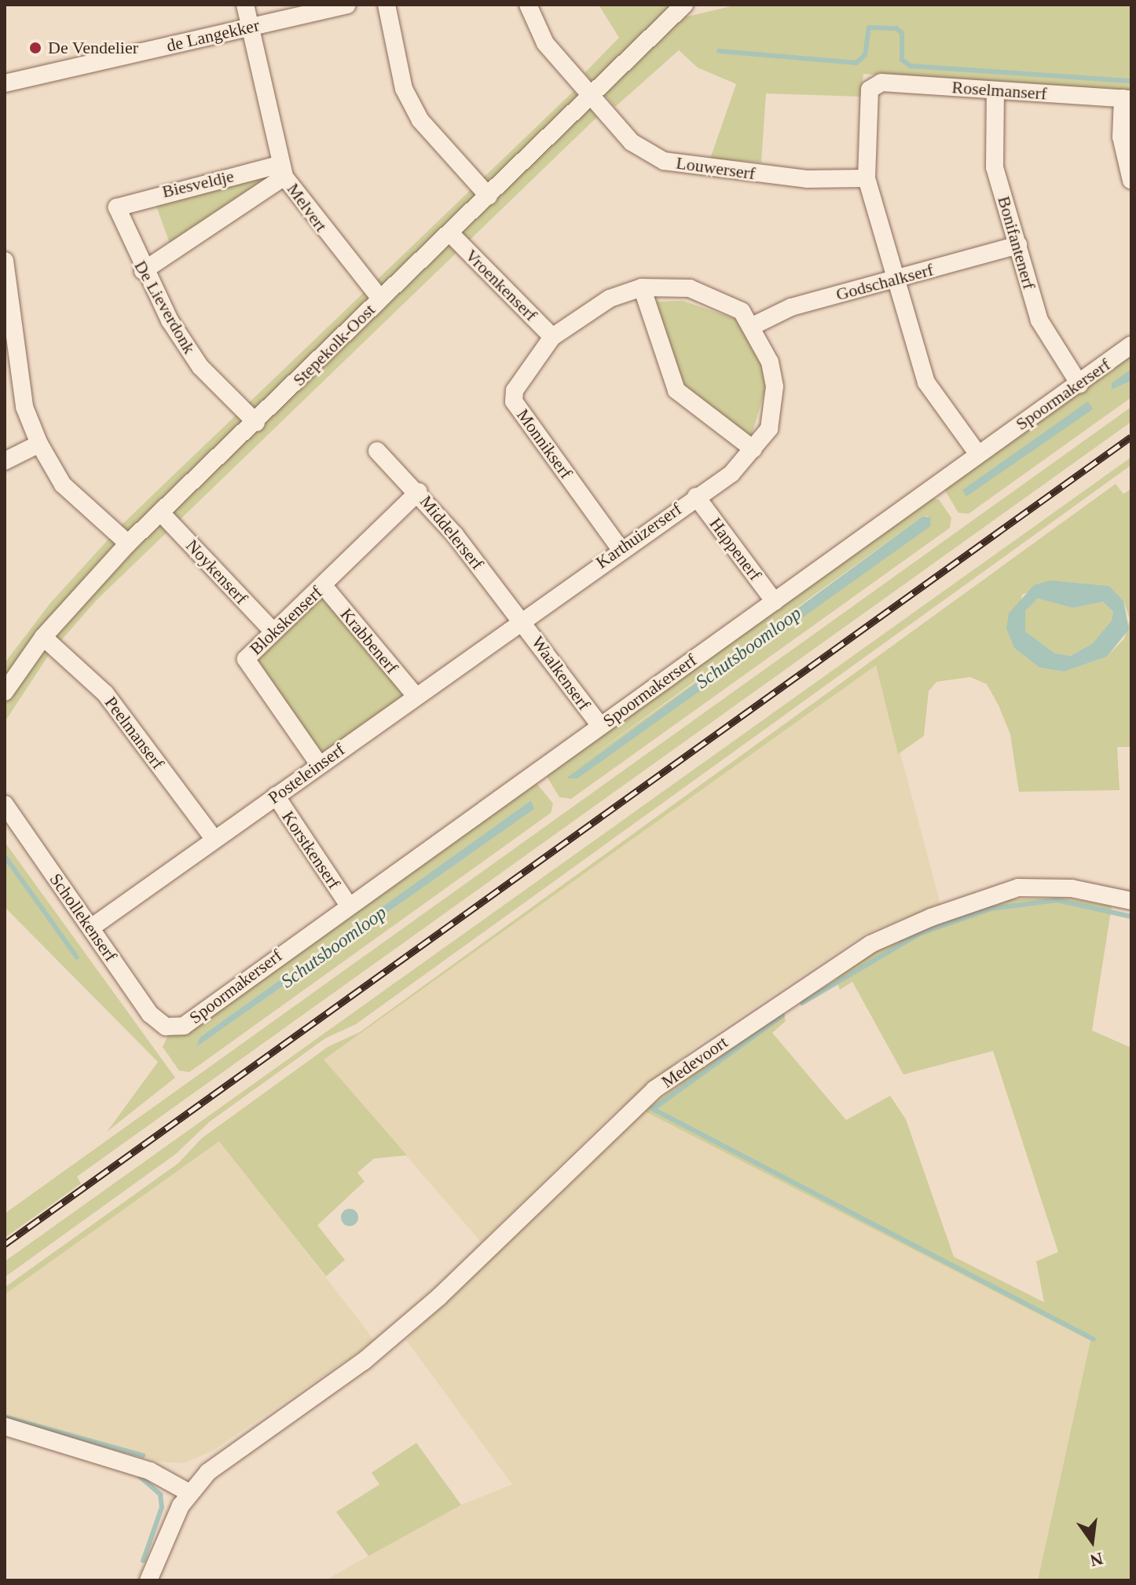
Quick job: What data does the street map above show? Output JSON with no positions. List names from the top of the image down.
{
  "streets": {
    "street": [
      "de Langekker",
      "Roselmanserf",
      "Louwerserf",
      "Biesveldje",
      "Melvert",
      "Bonifantenerf",
      "Godschalkserf",
      "Vroenkenserf",
      "De Lieverdonk",
      "Stepekolk-Oost",
      "Spoormakerserf",
      "Monnikserf",
      "Middelerserf",
      "Karthuizerserf",
      "Happenerf",
      "Noykenserf",
      "Blokskenserf",
      "Krabbenerf",
      "Waalkenserf",
      "Peelmanserf",
      "Posteleinserf",
      "Korstkenserf",
      "Schollekenserf",
      "Medevoort"
    ]
  },
  "crossings": [
    ["de Langekker", "Melvert"],
    ["Roselmanserf", "Louwerserf"],
    ["Roselmanserf", "Bonifantenerf"],
    ["Louwerserf", "Stepekolk-Oost"],
    ["Biesveldje", "Melvert"],
    ["Biesveldje", "De Lieverdonk"],
    ["Melvert", "Stepekolk-Oost"],
    ["Bonifantenerf", "Godschalkserf"],
    ["Bonifantenerf", "Spoormakerserf"],
    ["Godschalkserf", "Karthuizerserf"],
    ["Vroenkenserf", "Stepekolk-Oost"],
    ["Vroenkenserf", "Monnikserf"],
    ["De Lieverdonk", "Stepekolk-Oost"],
    ["Stepekolk-Oost", "Noykenserf"],
    ["Stepekolk-Oost", "Peelmanserf"],
    ["Spoormakerserf", "Happenerf"],
    ["Spoormakerserf", "Waalkenserf"],
    ["Spoormakerserf", "Korstkenserf"],
    ["Spoormakerserf", "Schollekenserf"],
    ["Monnikserf", "Karthuizerserf"],
    ["Middelerserf", "Karthuizerserf"],
    ["Middelerserf", "Blokskenserf"],
    ["Middelerserf", "Waalkenserf"],
    ["Middelerserf", "Posteleinserf"],
    ["Karthuizerserf", "Happenerf"],
    ["Karthuizerserf", "Waalkenserf"],
    ["Karthuizerserf", "Posteleinserf"],
    ["Noykenserf", "Blokskenserf"],
    ["Blokskenserf", "Krabbenerf"],
    ["Blokskenserf", "Posteleinserf"],
    ["Krabbenerf", "Posteleinserf"],
    ["Waalkenserf", "Posteleinserf"],
    ["Peelmanserf", "Posteleinserf"],
    ["Posteleinserf", "Korstkenserf"],
    ["Posteleinserf", "Schollekenserf"]
  ],
  "water": ["Schutsboomloop"],
  "places": ["De Vendelier"],
  "north": "bottom"
}
